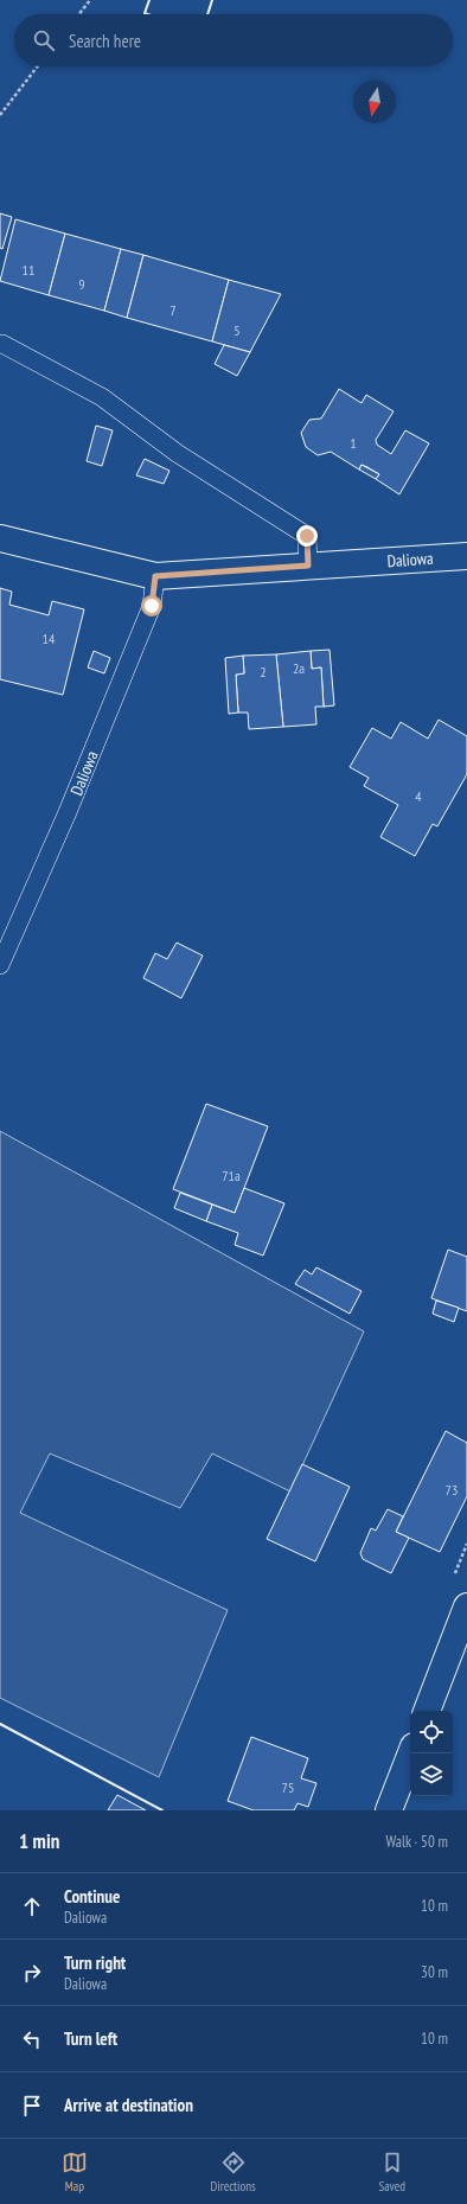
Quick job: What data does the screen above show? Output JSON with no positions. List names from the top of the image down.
{
  "streets": {
    "street": ["Daliowa"]
  },
  "house_numbers": [
    "11",
    "9",
    "7",
    "5",
    "1",
    "14",
    "2a",
    "2",
    "4",
    "71a",
    "73",
    "75"
  ],
  "north": "bottom",
  "page": {
    "search": "Search here",
    "heading": ["1 min", "Walk · 50 m"],
    "list": [
      ["Continue", "Daliowa", "10 m"],
      ["Turn right", "Daliowa", "30 m"],
      ["Turn left", "10 m"],
      "Arrive at destination"
    ],
    "nav": ["Map", "Directions", "Saved"]
  }
}
